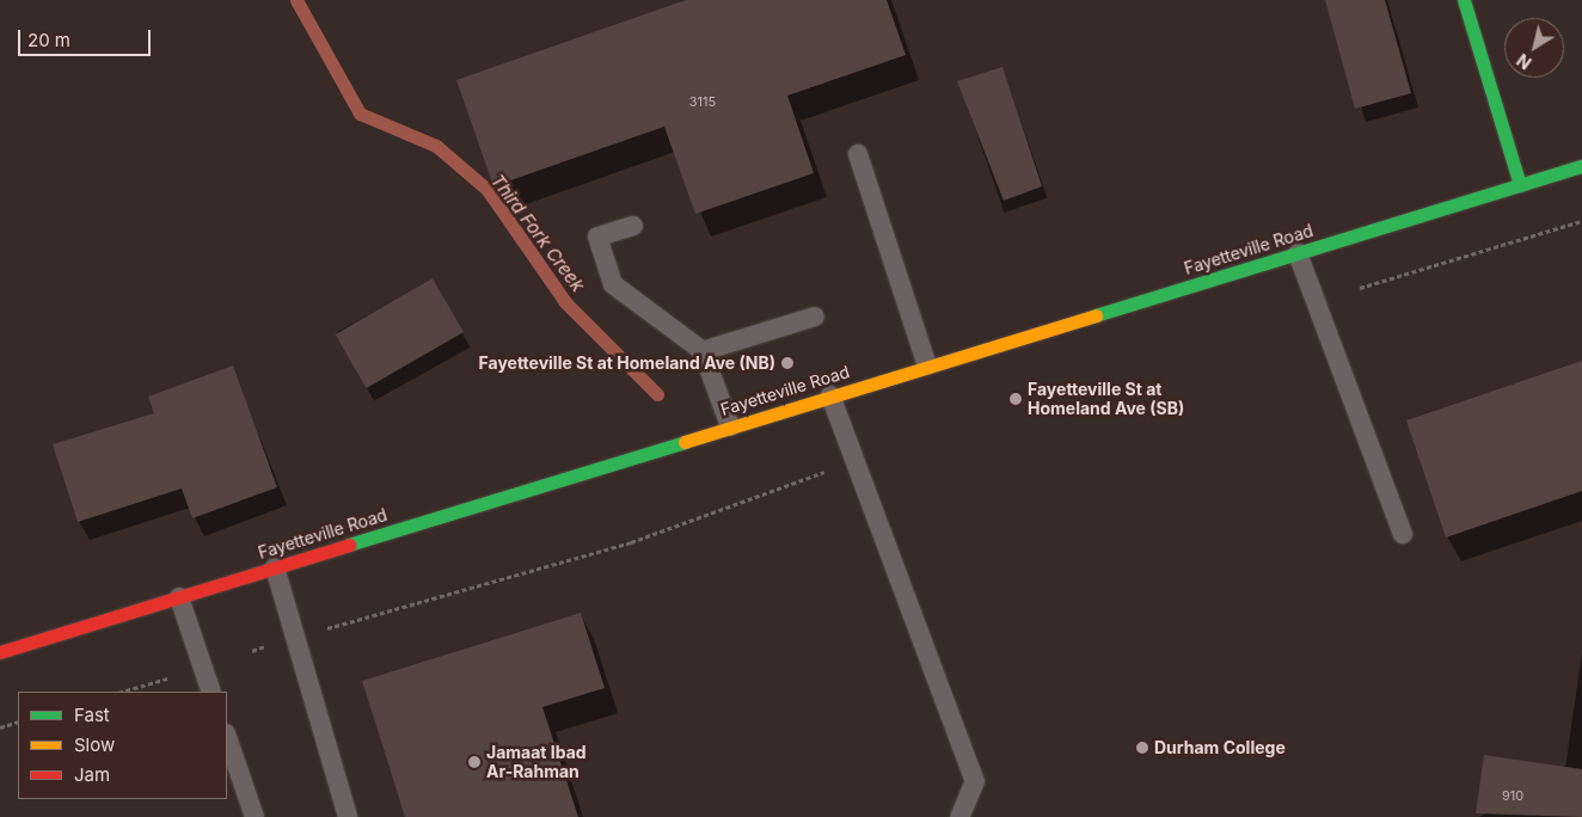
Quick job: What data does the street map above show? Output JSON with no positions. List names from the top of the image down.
{
  "streets": {
    "main road": ["Fayetteville Road"]
  },
  "water": ["Third Fork Creek"],
  "places": [
    "Fayetteville St at Homeland Ave (NB)",
    "Fayetteville St at Homeland Ave (SB)",
    "Durham College",
    "Jamaat Ibad Ar-Rahman"
  ],
  "house_numbers": ["3115", "910"],
  "legend": ["Fast", "Slow", "Jam"],
  "scale_bar": "20 m",
  "north": "bottom left"
}
